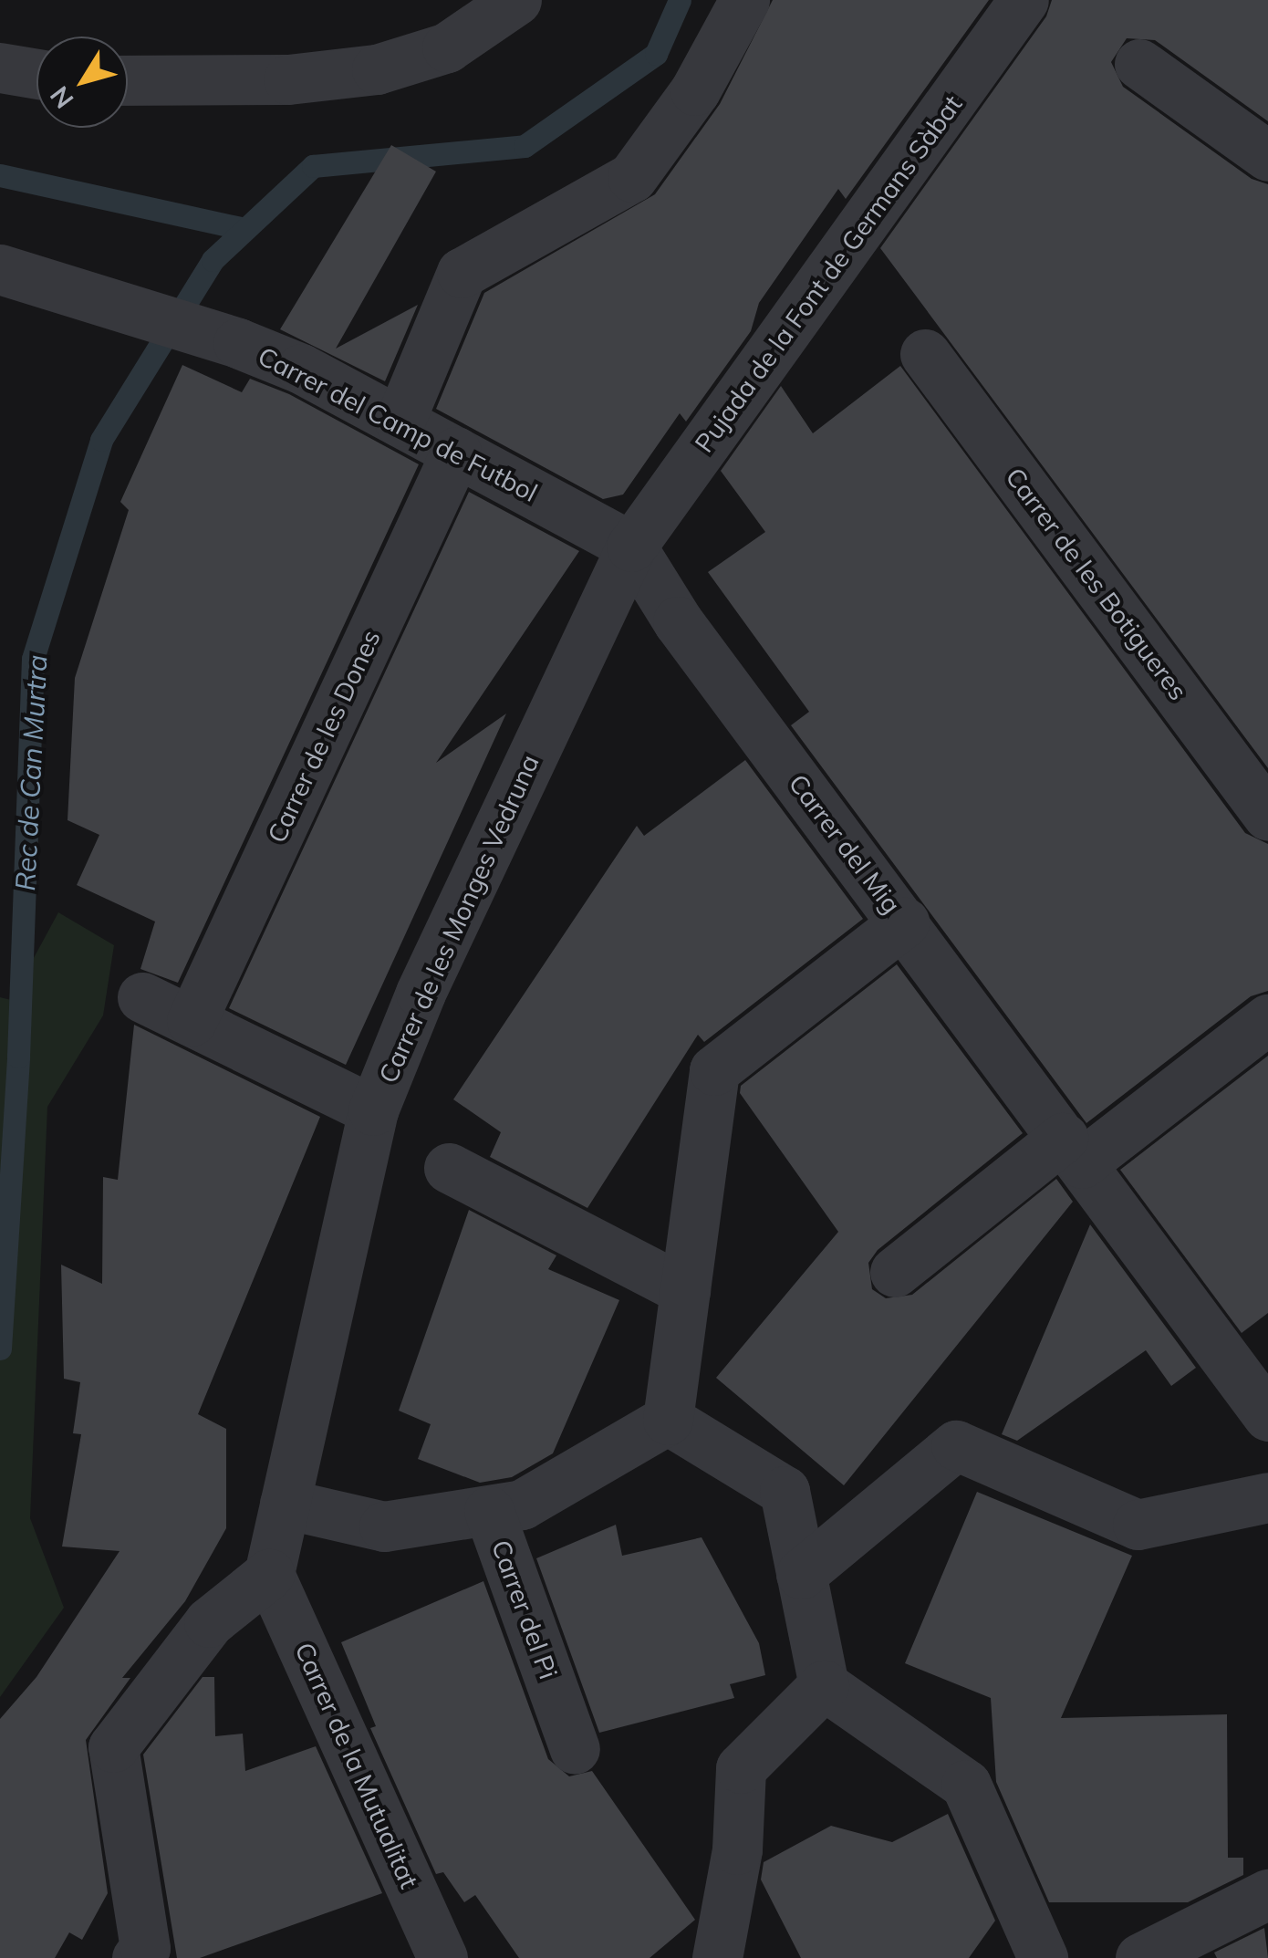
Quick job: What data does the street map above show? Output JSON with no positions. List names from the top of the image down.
{
  "streets": {
    "street": [
      "Pujada de la Font de Germans Sàbat",
      "Carrer del Camp de Futbol",
      "Carrer de les Botigueres",
      "Carrer de les Dones",
      "Carrer del Mig",
      "Carrer de les Monges Vedruna",
      "Carrer del Pi",
      "Carrer de la Mutualitat"
    ]
  },
  "crossings": [
    ["Pujada de la Font de Germans Sàbat", "Carrer del Camp de Futbol"],
    ["Pujada de la Font de Germans Sàbat", "Carrer del Mig"],
    ["Pujada de la Font de Germans Sàbat", "Carrer de les Monges Vedruna"],
    ["Carrer del Camp de Futbol", "Carrer de les Dones"],
    ["Carrer del Camp de Futbol", "Carrer del Mig"],
    ["Carrer del Camp de Futbol", "Carrer de les Monges Vedruna"],
    ["Carrer del Mig", "Carrer de les Monges Vedruna"],
    ["Carrer de les Monges Vedruna", "Carrer del Pi"],
    ["Carrer de les Monges Vedruna", "Carrer de la Mutualitat"]
  ],
  "water": ["Rec de Can Murtra"],
  "north": "bottom left"
}
